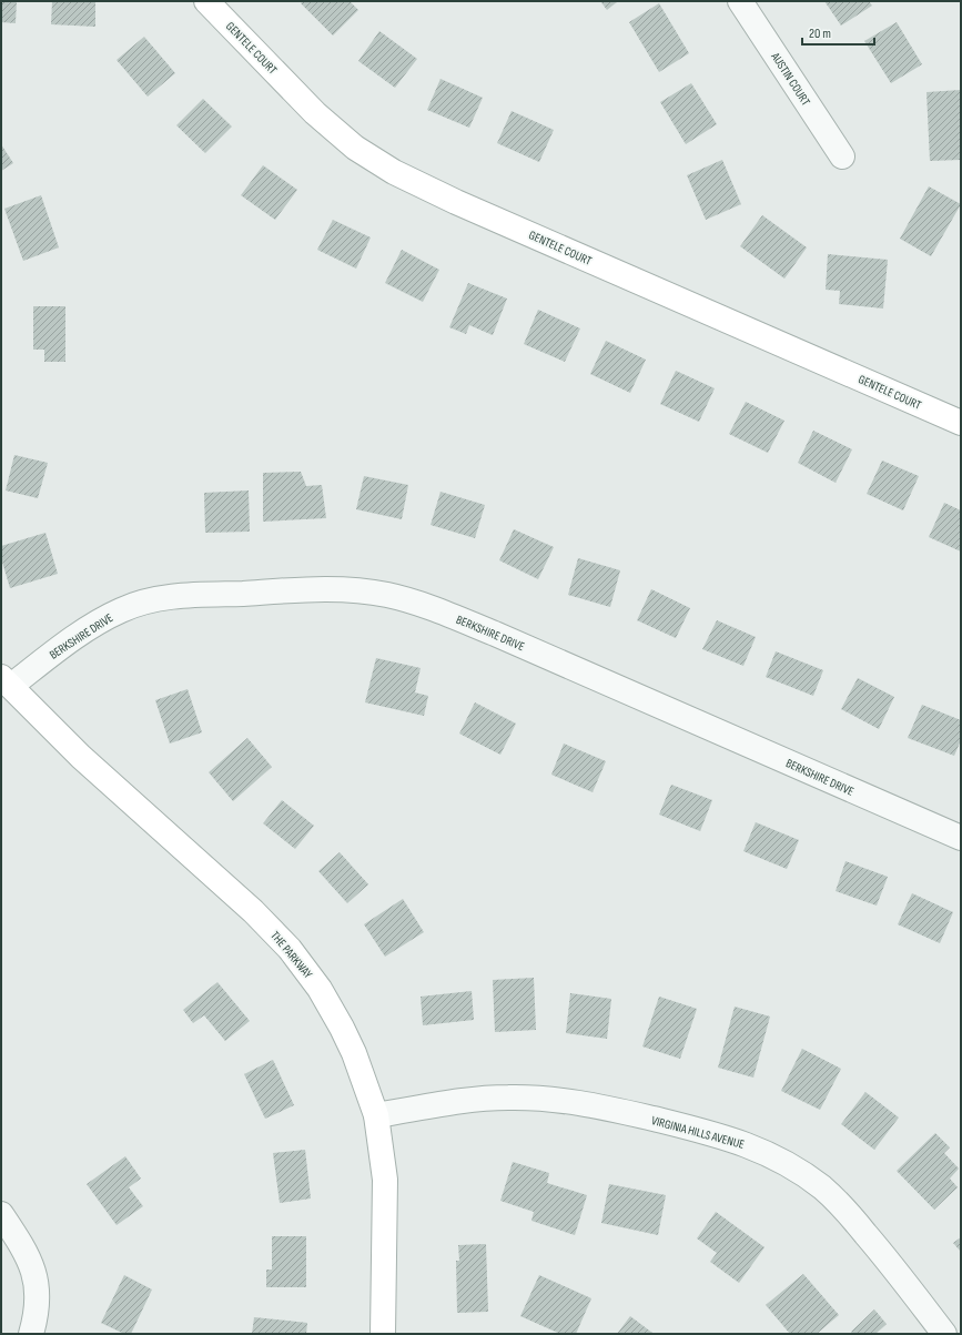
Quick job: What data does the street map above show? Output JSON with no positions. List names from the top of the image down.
{
  "streets": {
    "street": [
      "GENTELE COURT",
      "AUSTIN COURT",
      "BERKSHIRE DRIVE",
      "THE PARKWAY",
      "VIRGINIA HILLS AVENUE"
    ]
  },
  "crossings": [
    ["BERKSHIRE DRIVE", "THE PARKWAY"],
    ["THE PARKWAY", "VIRGINIA HILLS AVENUE"]
  ],
  "scale_bar": "20 m"
}
